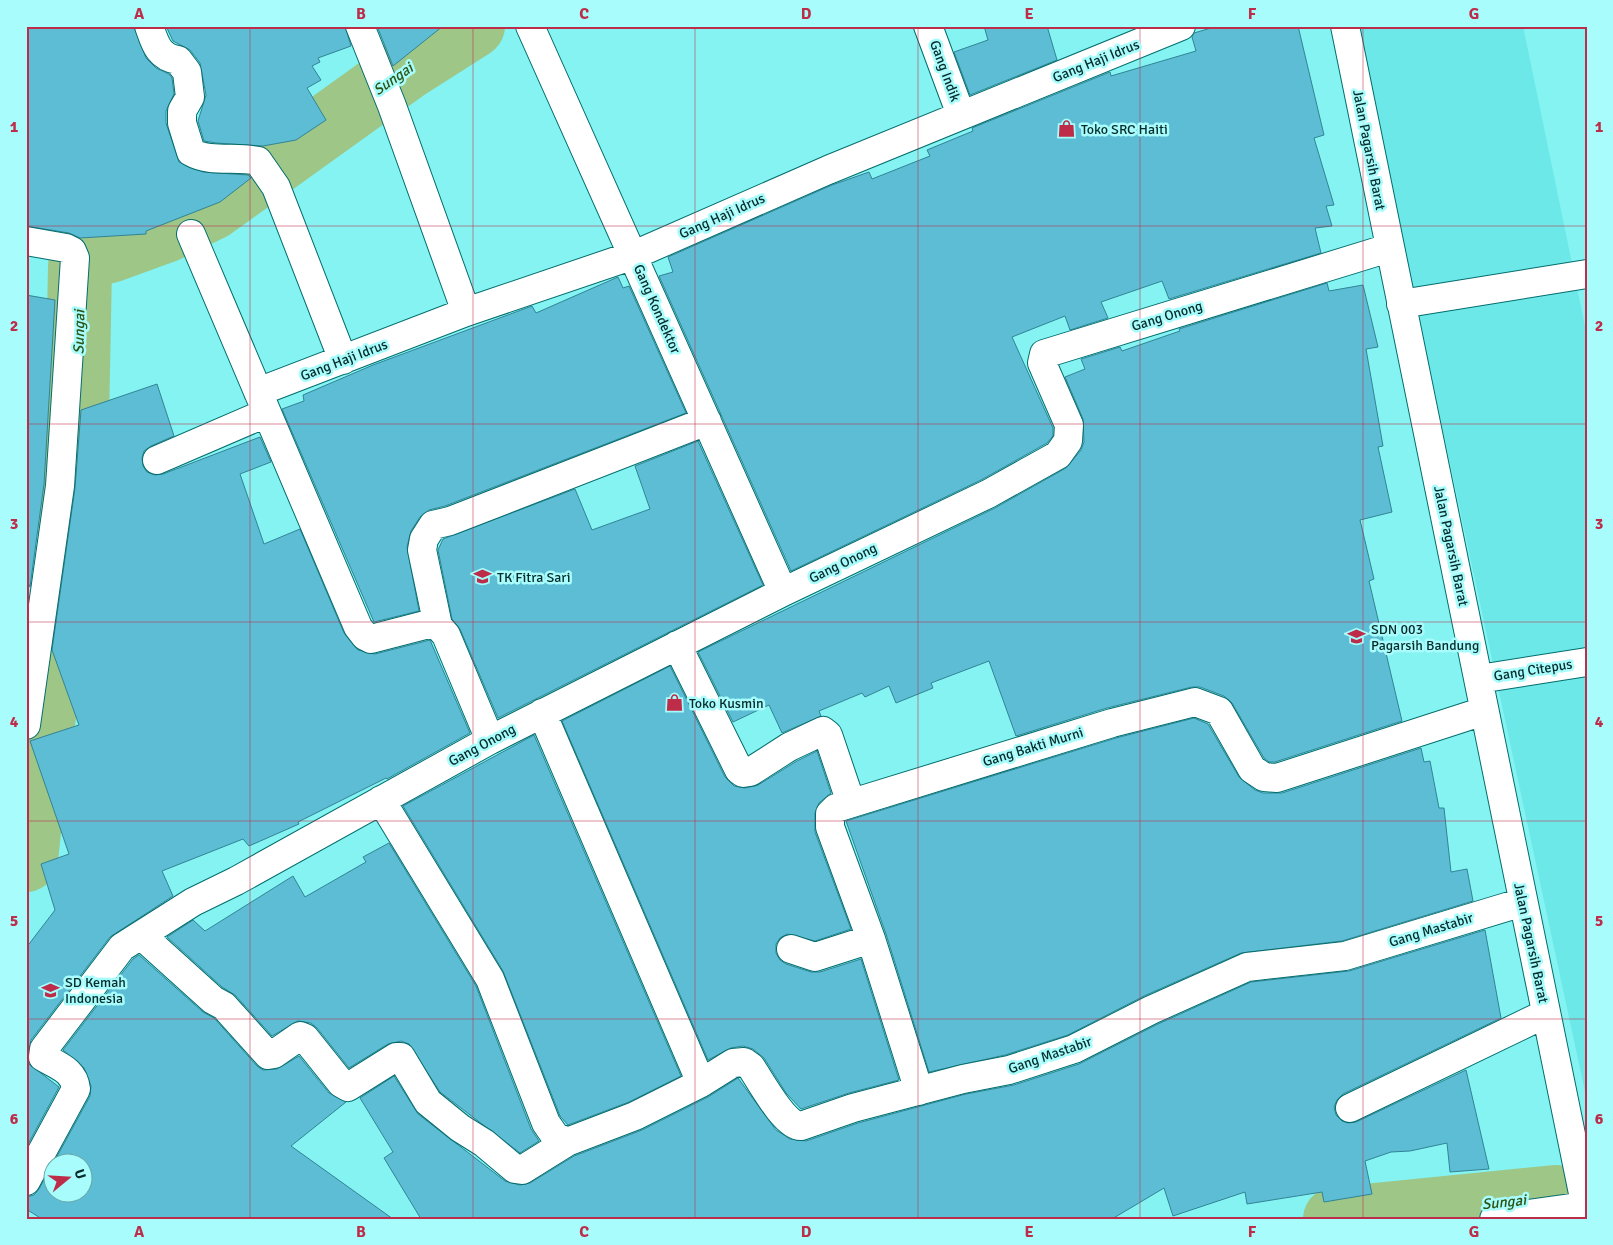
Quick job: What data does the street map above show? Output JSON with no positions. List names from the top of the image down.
{
  "streets": {
    "street": [
      "Gang Haji Idrus",
      "Gang Indik",
      "Jalan Pagarsih Barat",
      "Gang Kondektor",
      "Gang Onong",
      "Gang Citepus",
      "Gang Bakti Murni",
      "Gang Mastabir"
    ]
  },
  "crossings": [
    ["Gang Haji Idrus", "Gang Indik"],
    ["Gang Haji Idrus", "Gang Kondektor"],
    ["Jalan Pagarsih Barat", "Gang Onong"],
    ["Jalan Pagarsih Barat", "Gang Citepus"],
    ["Jalan Pagarsih Barat", "Gang Bakti Murni"],
    ["Jalan Pagarsih Barat", "Gang Mastabir"],
    ["Gang Kondektor", "Gang Onong"],
    ["Gang Onong", "Gang Mastabir"],
    ["Gang Bakti Murni", "Gang Mastabir"]
  ],
  "water": ["Sungai"],
  "places": {
    "shop": ["Toko SRC Haiti", "Toko Kusmin"],
    "school or university": ["TK Fitra Sari", "SDN 003 Pagarsih Bandung", "SD Kemah Indonesia"]
  },
  "north": "right",
  "grid": {
    "columns": [
      "A",
      "B",
      "C",
      "D",
      "E",
      "F",
      "G"
    ],
    "rows": [
      "1",
      "2",
      "3",
      "4",
      "5",
      "6"
    ]
  }
}
